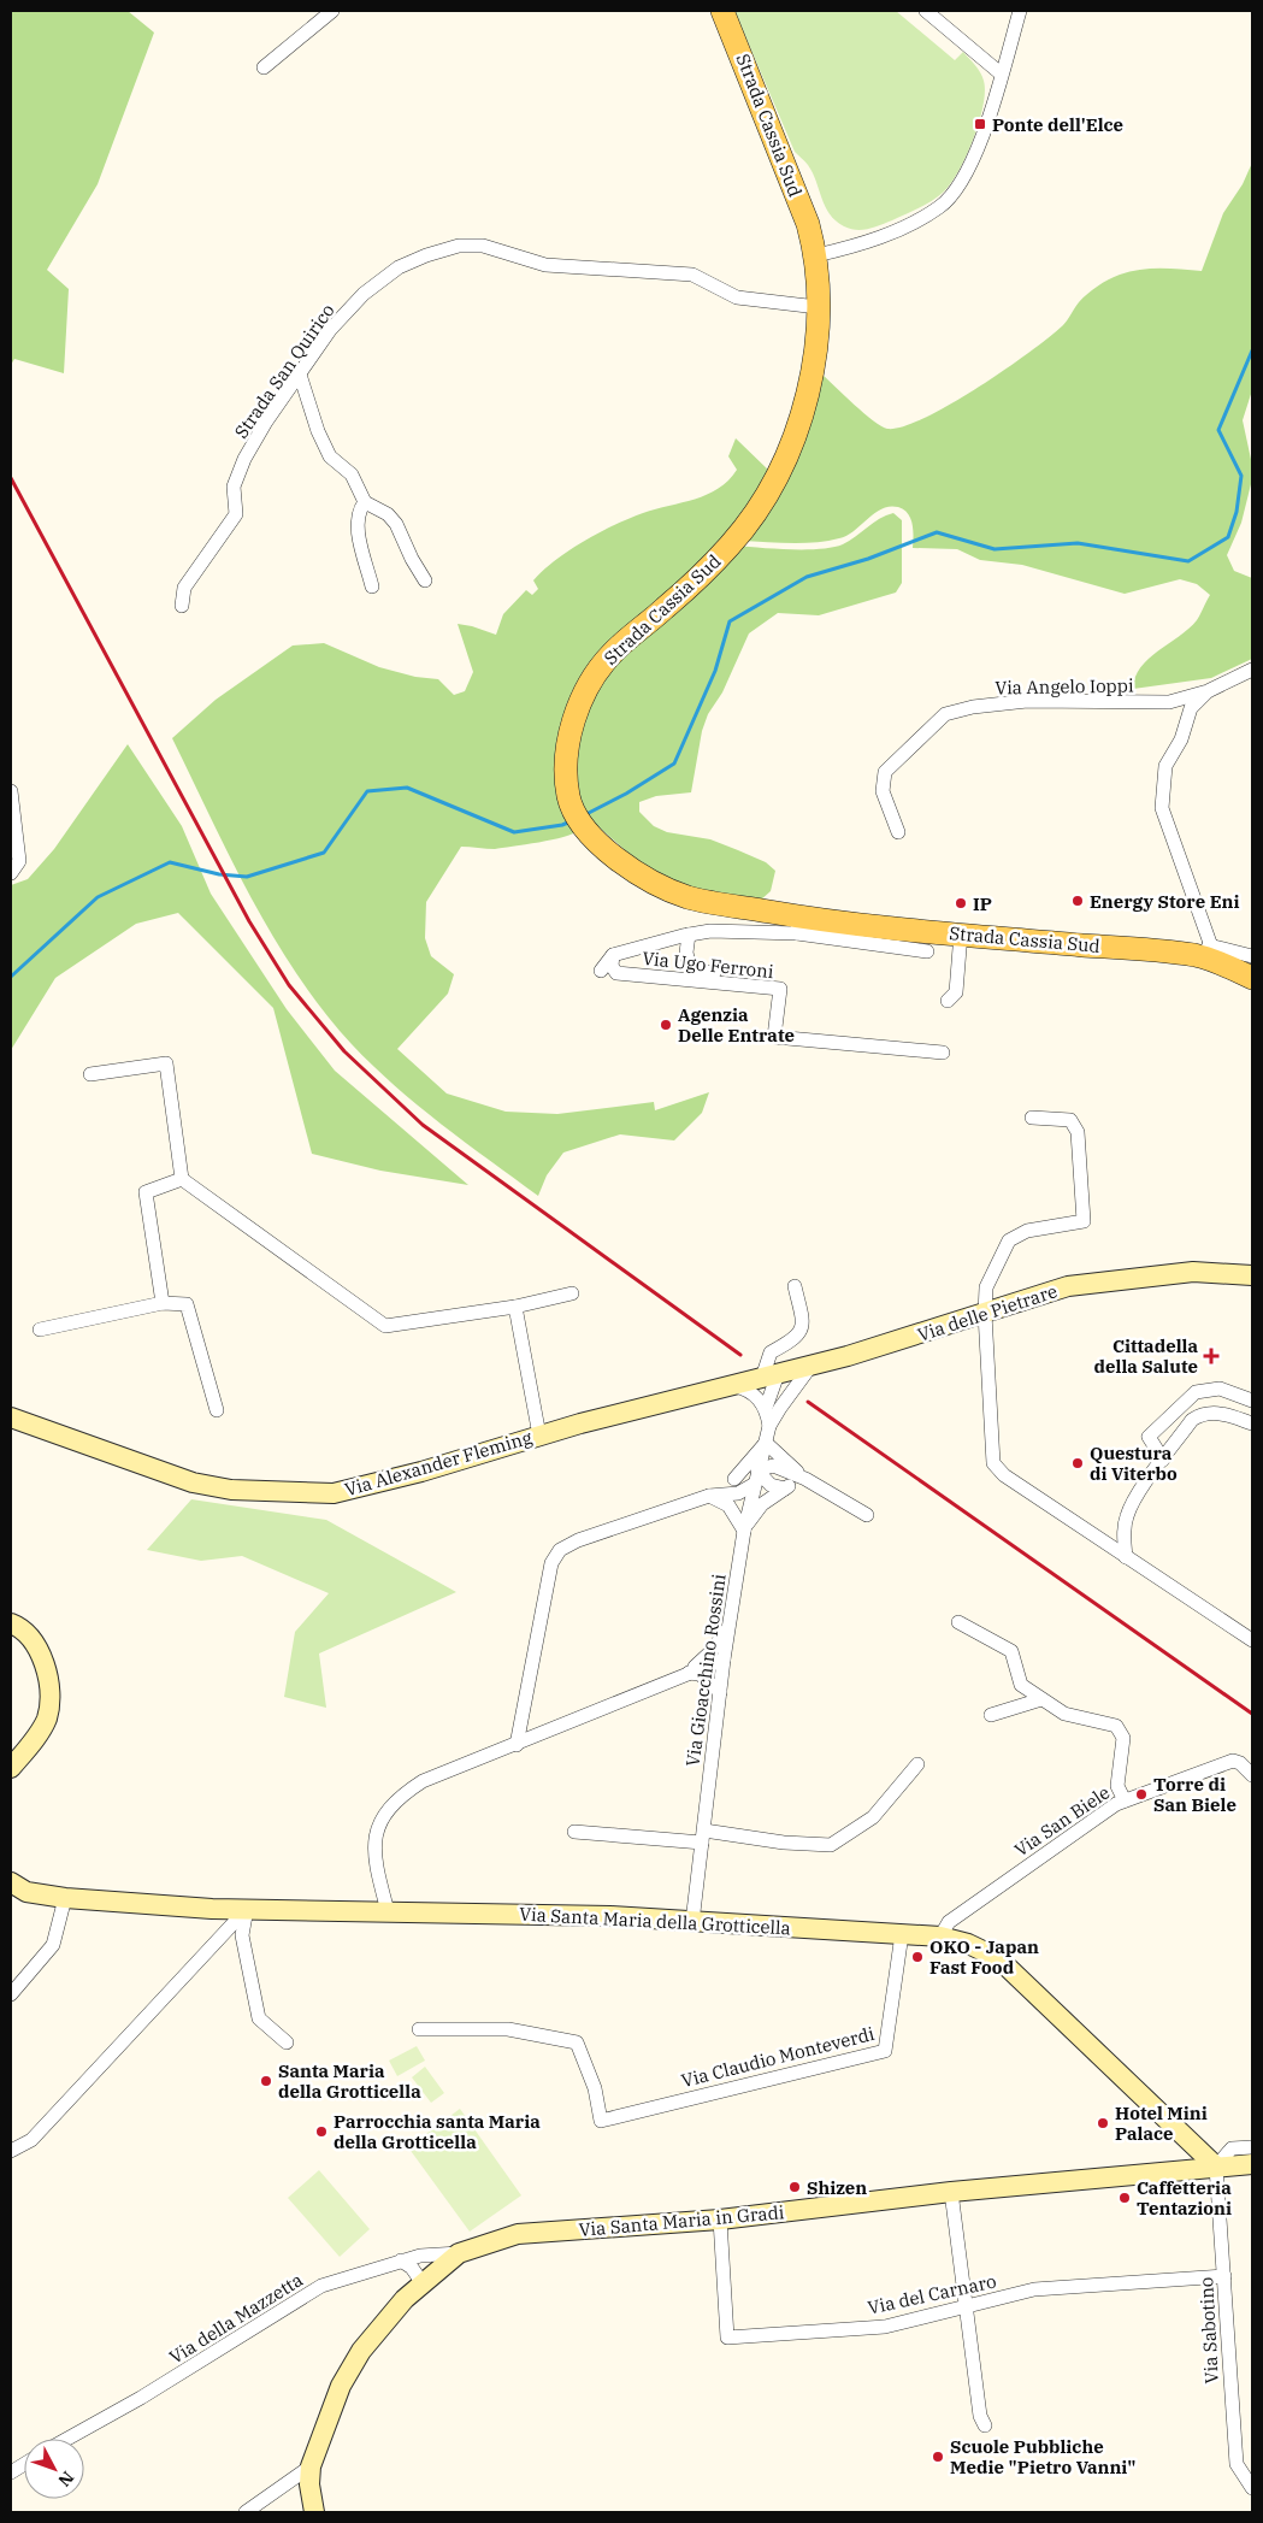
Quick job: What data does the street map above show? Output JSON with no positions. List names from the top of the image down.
{
  "streets": {
    "main road": [
      "Strada Cassia Sud",
      "Via delle Pietrare",
      "Via Alexander Fleming",
      "Via Santa Maria della Grotticella",
      "Via Santa Maria in Gradi"
    ],
    "street": [
      "Strada San Quirico",
      "Via Angelo Ioppi",
      "Via Ugo Ferroni",
      "Via Gioacchino Rossini",
      "Via San Biele",
      "Via Claudio Monteverdi",
      "Via del Carnaro",
      "Via della Mazzetta",
      "Via Sabotino"
    ]
  },
  "crossings": [
    ["Strada Cassia Sud", "Strada San Quirico"],
    ["Strada Cassia Sud", "Via Ugo Ferroni"],
    ["Via delle Pietrare", "Via Alexander Fleming"],
    ["Via Gioacchino Rossini", "Via Santa Maria della Grotticella"],
    ["Via San Biele", "Via Santa Maria della Grotticella"],
    ["Via Santa Maria della Grotticella", "Via Claudio Monteverdi"],
    ["Via Santa Maria della Grotticella", "Via Santa Maria in Gradi"],
    ["Via Santa Maria della Grotticella", "Via Sabotino"],
    ["Via Santa Maria in Gradi", "Via del Carnaro"],
    ["Via Santa Maria in Gradi", "Via della Mazzetta"],
    ["Via Santa Maria in Gradi", "Via Sabotino"],
    ["Via del Carnaro", "Via Sabotino"]
  ],
  "places": {
    "transit": ["Ponte dell'Elce"],
    "other": [
      "Energy Store Eni",
      "IP",
      "Agenzia Delle Entrate",
      "Questura di Viterbo",
      "Torre di San Biele",
      "OKO - Japan Fast Food",
      "Santa Maria della Grotticella",
      "Hotel Mini Palace",
      "Parrocchia santa Maria della Grotticella",
      "Shizen",
      "Caffetteria Tentazioni",
      "Scuole Pubbliche Medie \"Pietro Vanni\""
    ],
    "health": ["Cittadella della Salute"]
  },
  "north": "bottom right"
}
